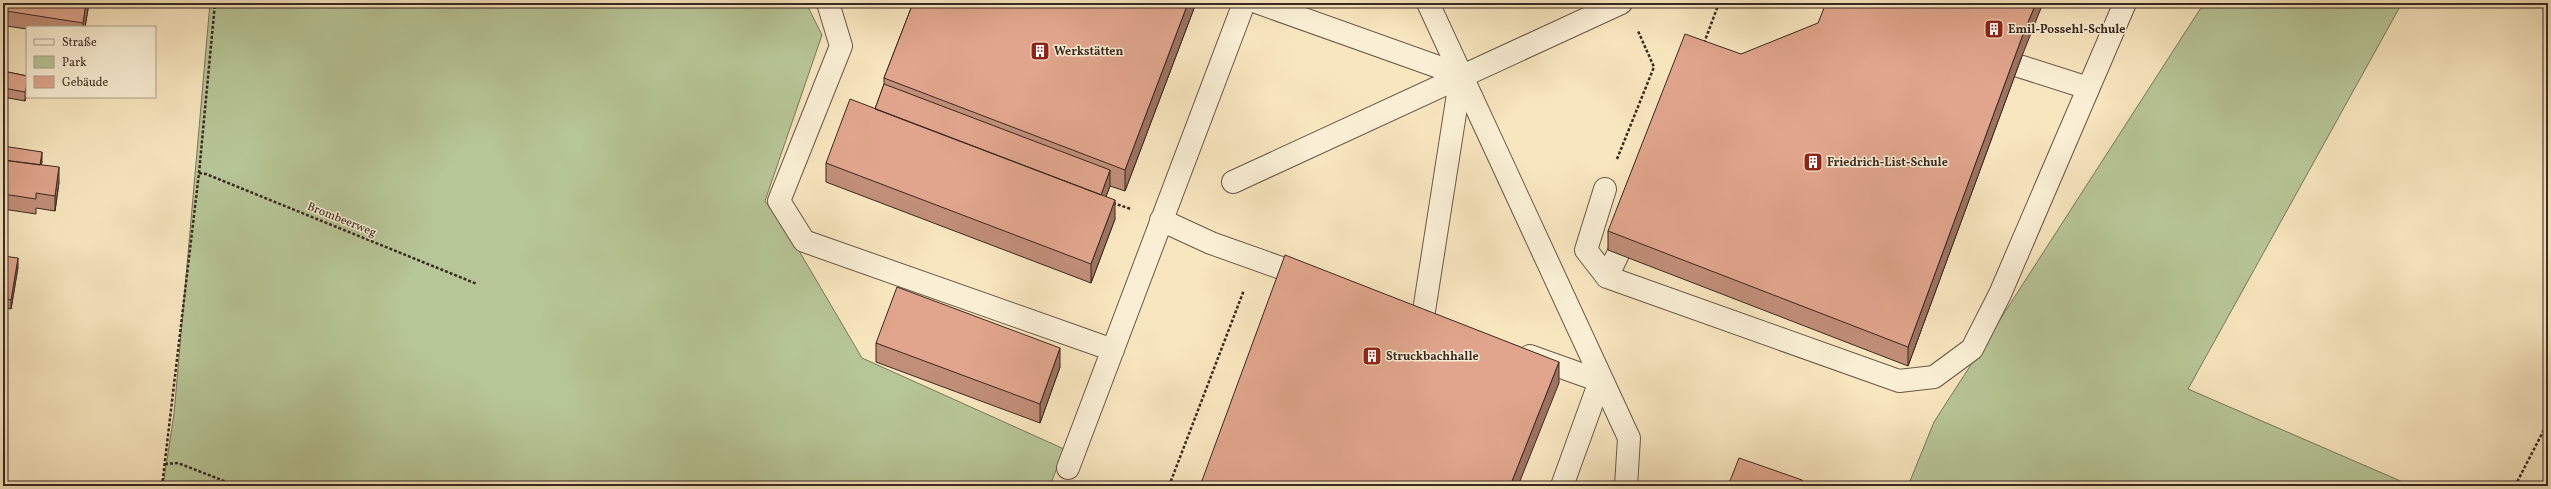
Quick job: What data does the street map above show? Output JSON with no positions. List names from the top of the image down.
{
  "streets": {
    "path": ["Brombeerweg"]
  },
  "places": {
    "building": [
      "Emil-Possehl-Schule",
      "Werkstätten",
      "Friedrich-List-Schule",
      "Struckbachhalle"
    ]
  },
  "legend": ["Straße", "Park", "Gebäude"]
}
